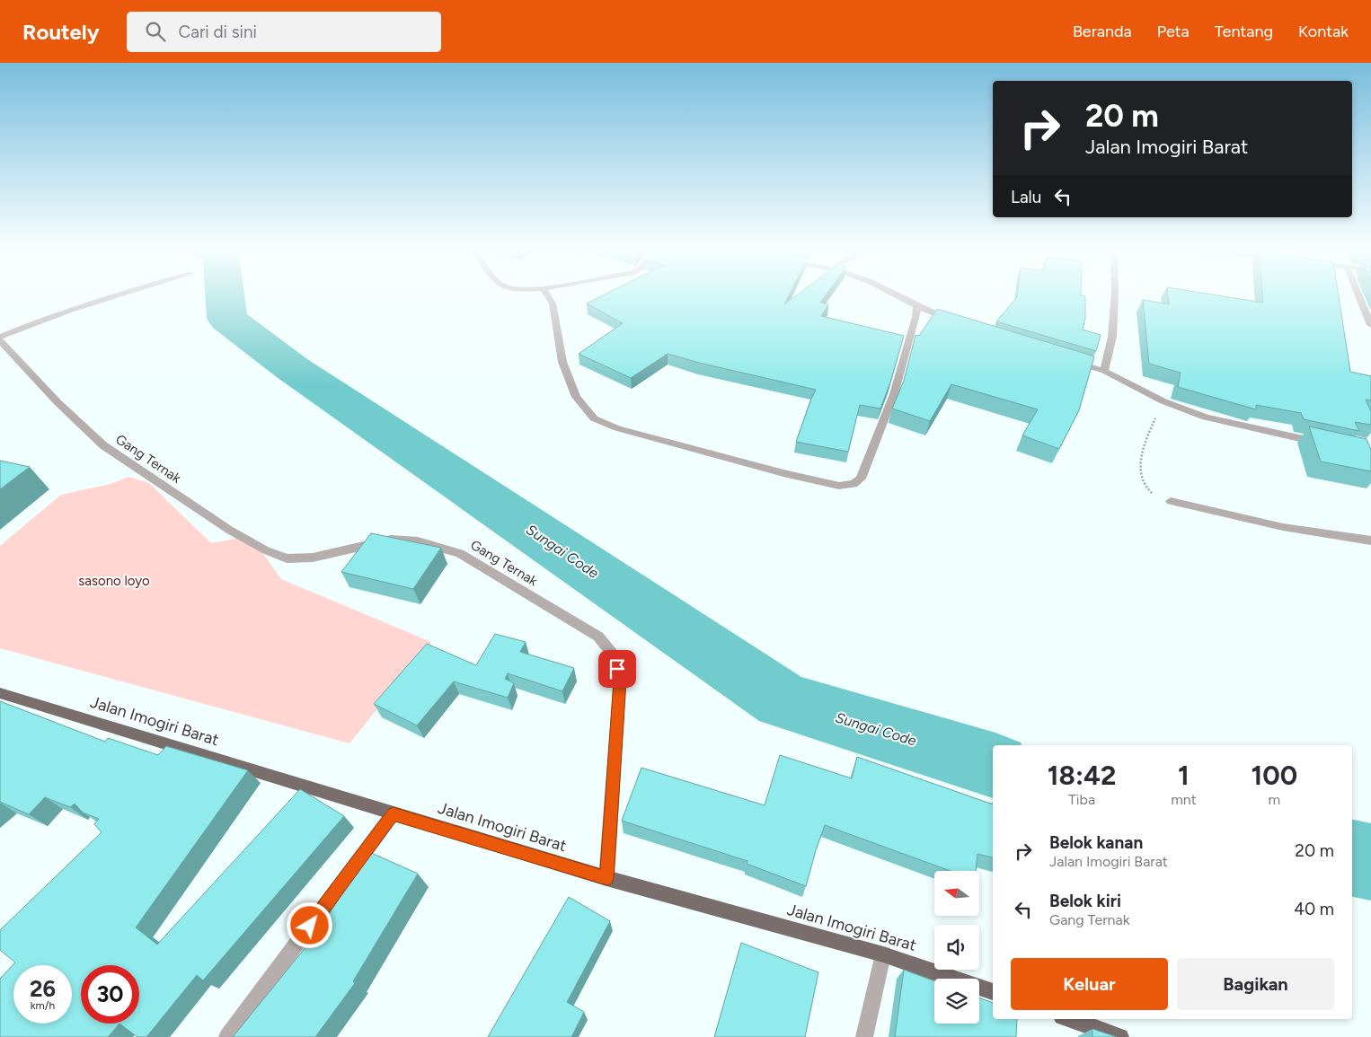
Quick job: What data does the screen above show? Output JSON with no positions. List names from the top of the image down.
{
  "streets": {
    "main road": ["Jalan Imogiri Barat"],
    "street": ["Gang Ternak"]
  },
  "crossings": [
    ["Gang Ternak", "Jalan Imogiri Barat"]
  ],
  "water": ["Sungai Code"],
  "parks": ["sasono loyo"],
  "north": "left",
  "page": {
    "header": "Routely",
    "search": "Cari di sini",
    "nav": [
      "Beranda",
      "Peta",
      "Tentang",
      "Kontak"
    ],
    "turn": ["20 m", "Jalan Imogiri Barat"],
    "then": "Lalu",
    "eta": [
      "18:42",
      "Tiba",
      "1",
      "mnt",
      "100",
      "m"
    ],
    "list": [
      {
        "name": "Belok kanan",
        "note": "Jalan Imogiri Barat",
        "value": "20 m"
      },
      {
        "name": "Belok kiri",
        "note": "Gang Ternak",
        "value": "40 m"
      }
    ],
    "buttons": ["Keluar", "Bagikan"],
    "speed": "26 km/h",
    "limit": "30"
  }
}
